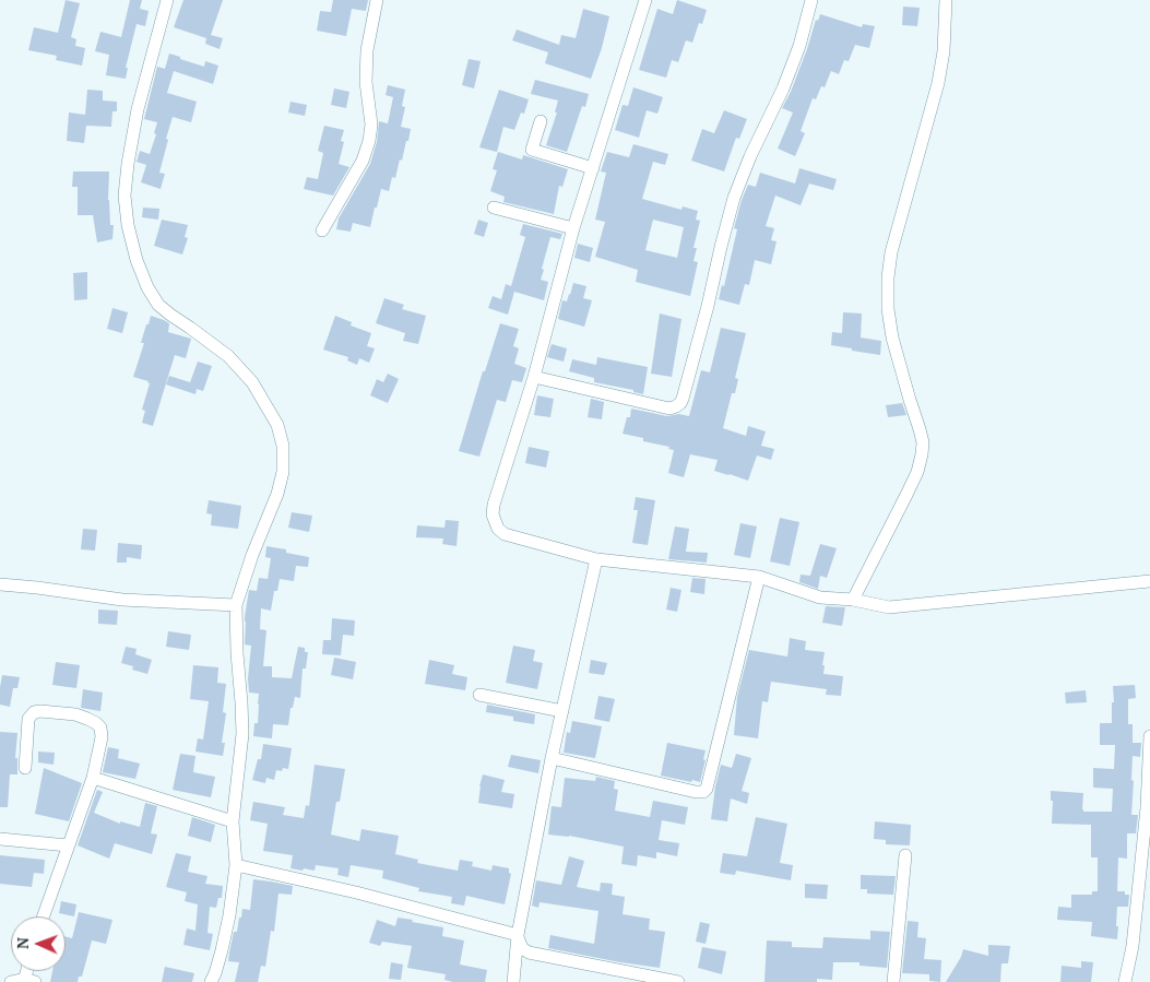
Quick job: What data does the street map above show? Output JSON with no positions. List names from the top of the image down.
{
  "north": "left"
}
